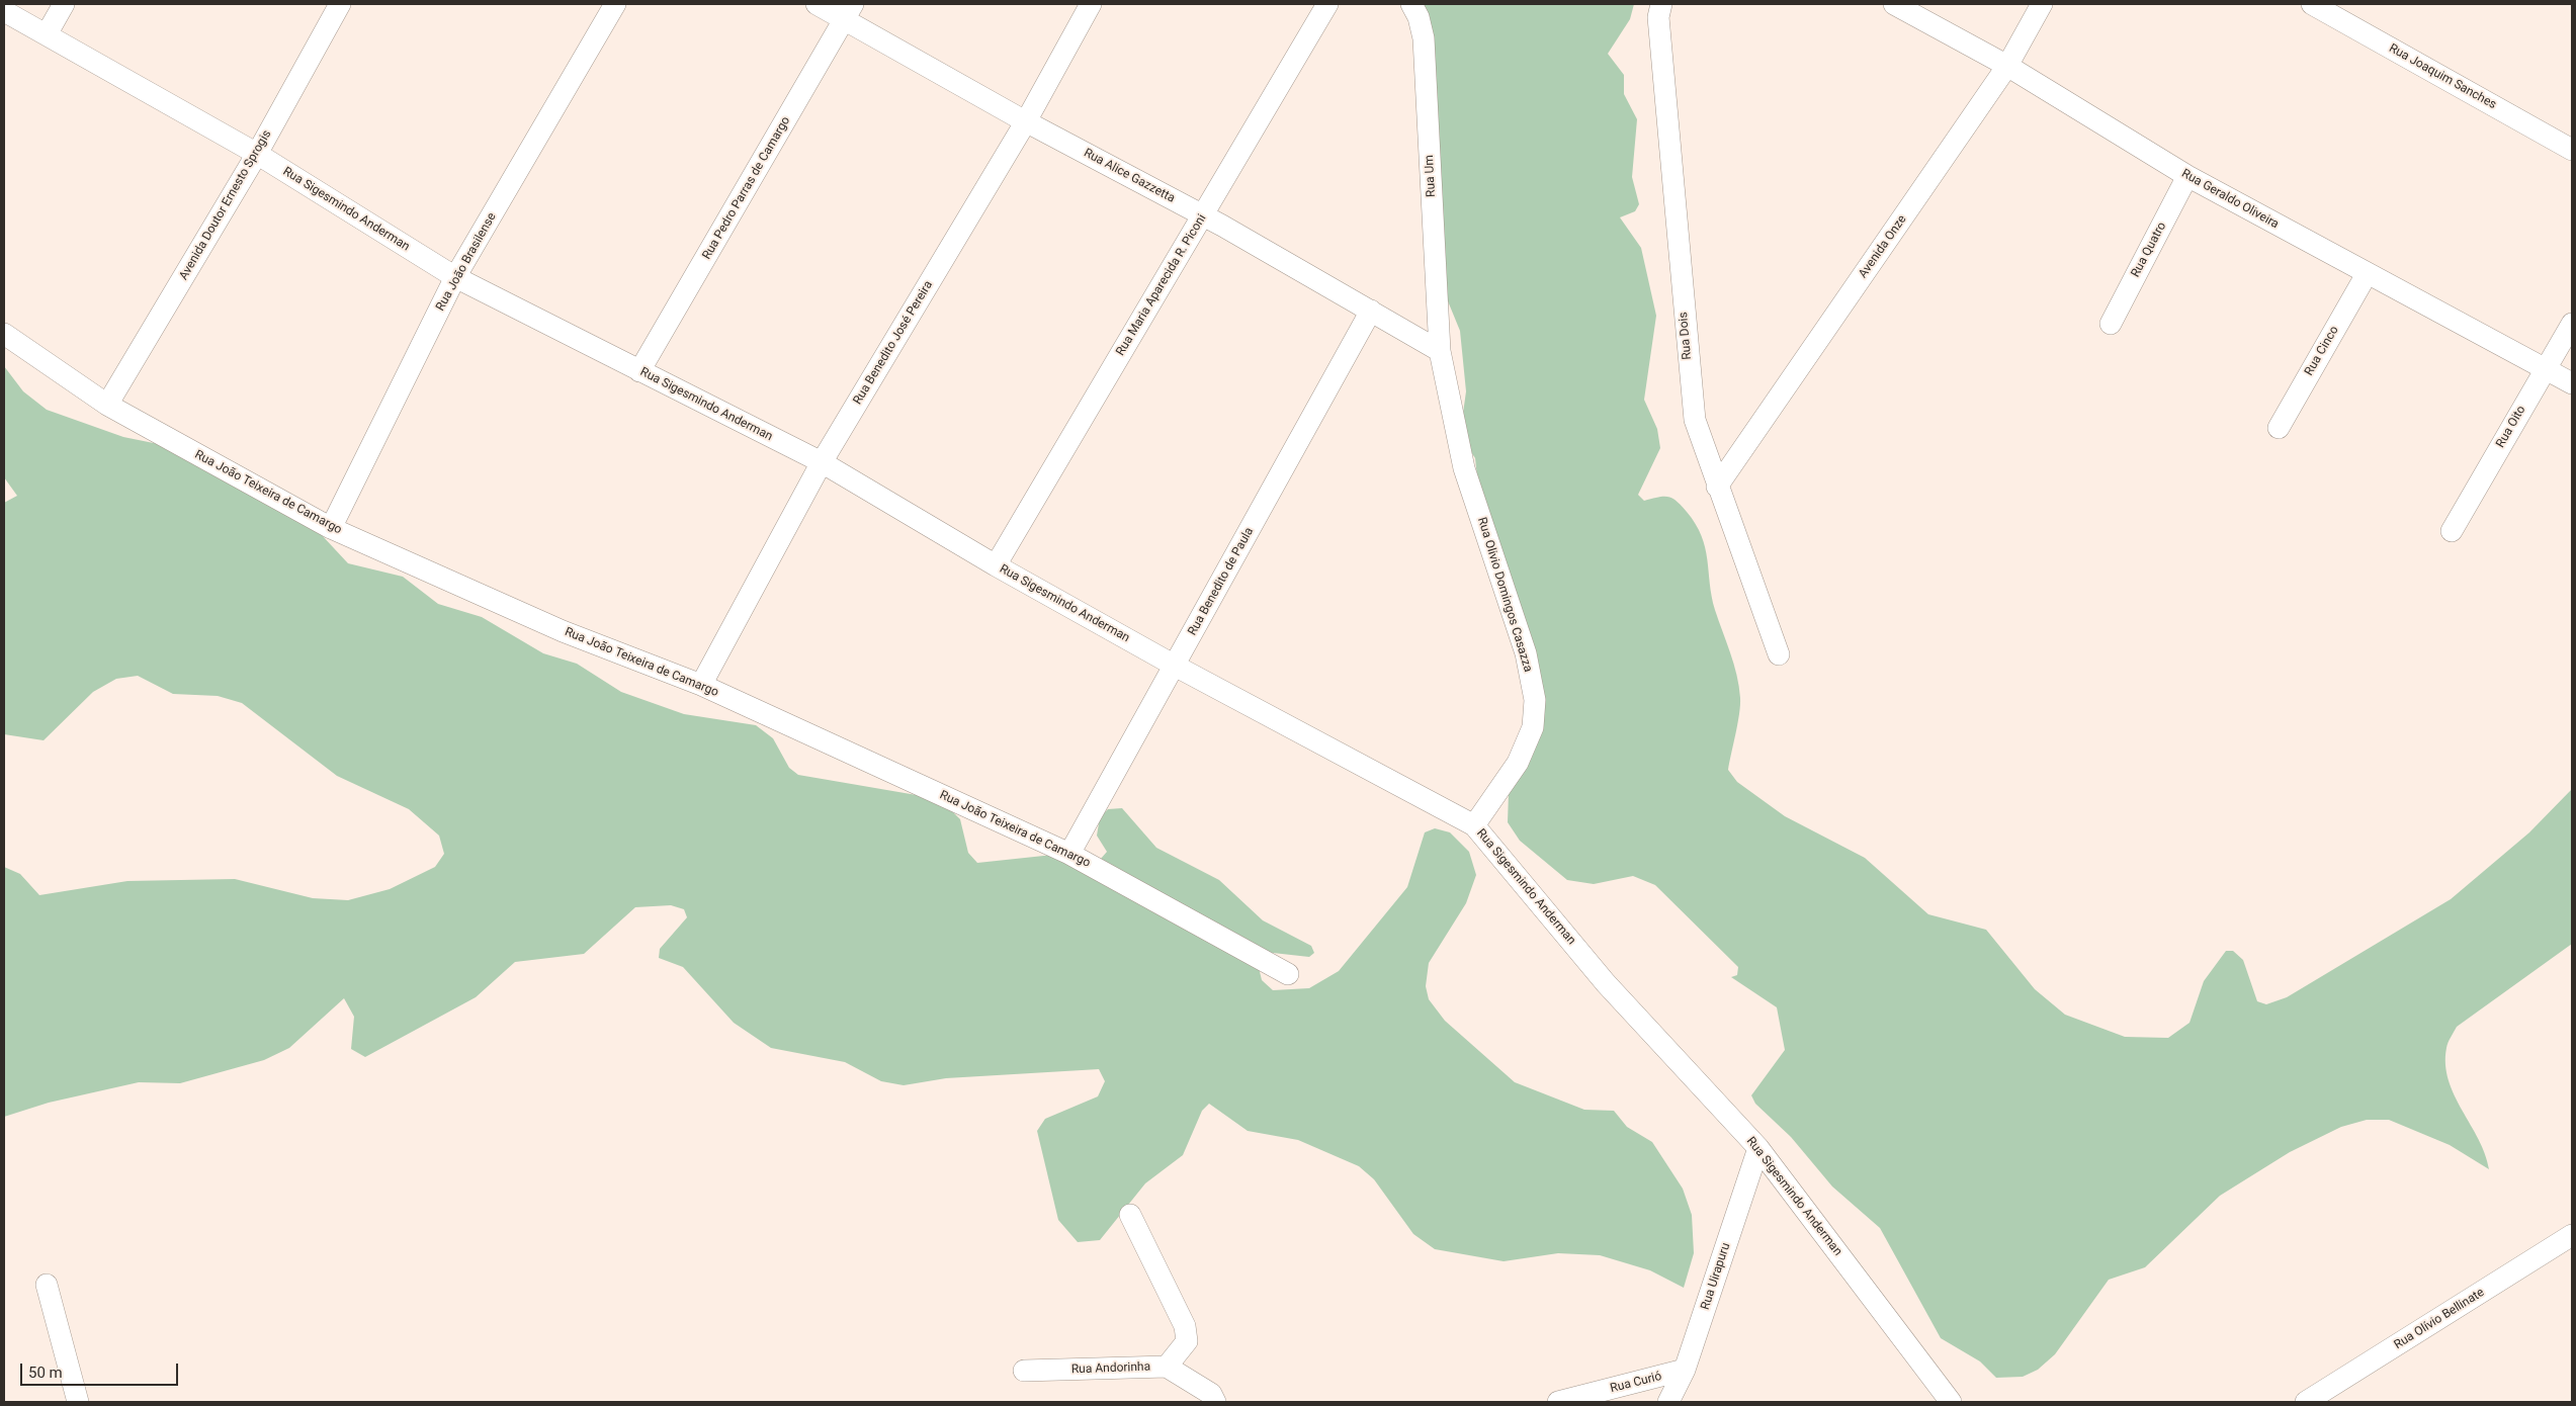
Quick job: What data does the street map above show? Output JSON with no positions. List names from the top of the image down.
{
  "streets": {
    "street": [
      "Rua Joaquim Sanches",
      "Rua Alice Gazzetta",
      "Rua Um",
      "Rua Pedro Parras de Camargo",
      "Rua Geraldo Oliveira",
      "Avenida Doutor Ernesto Sprogis",
      "Rua Sigesmindo Anderman",
      "Avenida Onze",
      "Rua Quatro",
      "Rua João Brasilense",
      "Rua Maria Aparecida R. Piconi",
      "Rua Dois",
      "Rua Benedito José Pereira",
      "Rua Cinco",
      "Rua Oito",
      "Rua João Teixeira de Camargo",
      "Rua Benedito de Paula",
      "Rua Olivio Domingos Casazza",
      "Rua Uirapuru",
      "Rua Olívio Bellinate",
      "Rua Andorinha",
      "Rua Curió"
    ]
  },
  "crossings": [
    ["Rua Alice Gazzetta", "Rua Um"],
    ["Rua Alice Gazzetta", "Rua Pedro Parras de Camargo"],
    ["Rua Alice Gazzetta", "Rua Maria Aparecida R. Piconi"],
    ["Rua Alice Gazzetta", "Rua Benedito José Pereira"],
    ["Rua Alice Gazzetta", "Rua Benedito de Paula"],
    ["Rua Alice Gazzetta", "Rua Olivio Domingos Casazza"],
    ["Rua Um", "Rua Olivio Domingos Casazza"],
    ["Rua Pedro Parras de Camargo", "Rua Sigesmindo Anderman"],
    ["Rua Geraldo Oliveira", "Avenida Onze"],
    ["Rua Geraldo Oliveira", "Rua Quatro"],
    ["Rua Geraldo Oliveira", "Rua Cinco"],
    ["Rua Geraldo Oliveira", "Rua Oito"],
    ["Avenida Doutor Ernesto Sprogis", "Rua Sigesmindo Anderman"],
    ["Avenida Doutor Ernesto Sprogis", "Rua João Teixeira de Camargo"],
    ["Rua Sigesmindo Anderman", "Rua João Brasilense"],
    ["Rua Sigesmindo Anderman", "Rua Maria Aparecida R. Piconi"],
    ["Rua Sigesmindo Anderman", "Rua Benedito José Pereira"],
    ["Rua Sigesmindo Anderman", "Rua Benedito de Paula"],
    ["Rua Sigesmindo Anderman", "Rua Olivio Domingos Casazza"],
    ["Rua Sigesmindo Anderman", "Rua Uirapuru"],
    ["Avenida Onze", "Rua Dois"],
    ["Rua João Brasilense", "Rua João Teixeira de Camargo"],
    ["Rua Benedito José Pereira", "Rua João Teixeira de Camargo"],
    ["Rua João Teixeira de Camargo", "Rua Benedito de Paula"],
    ["Rua Uirapuru", "Rua Curió"]
  ],
  "scale_bar": "50 m"
}
